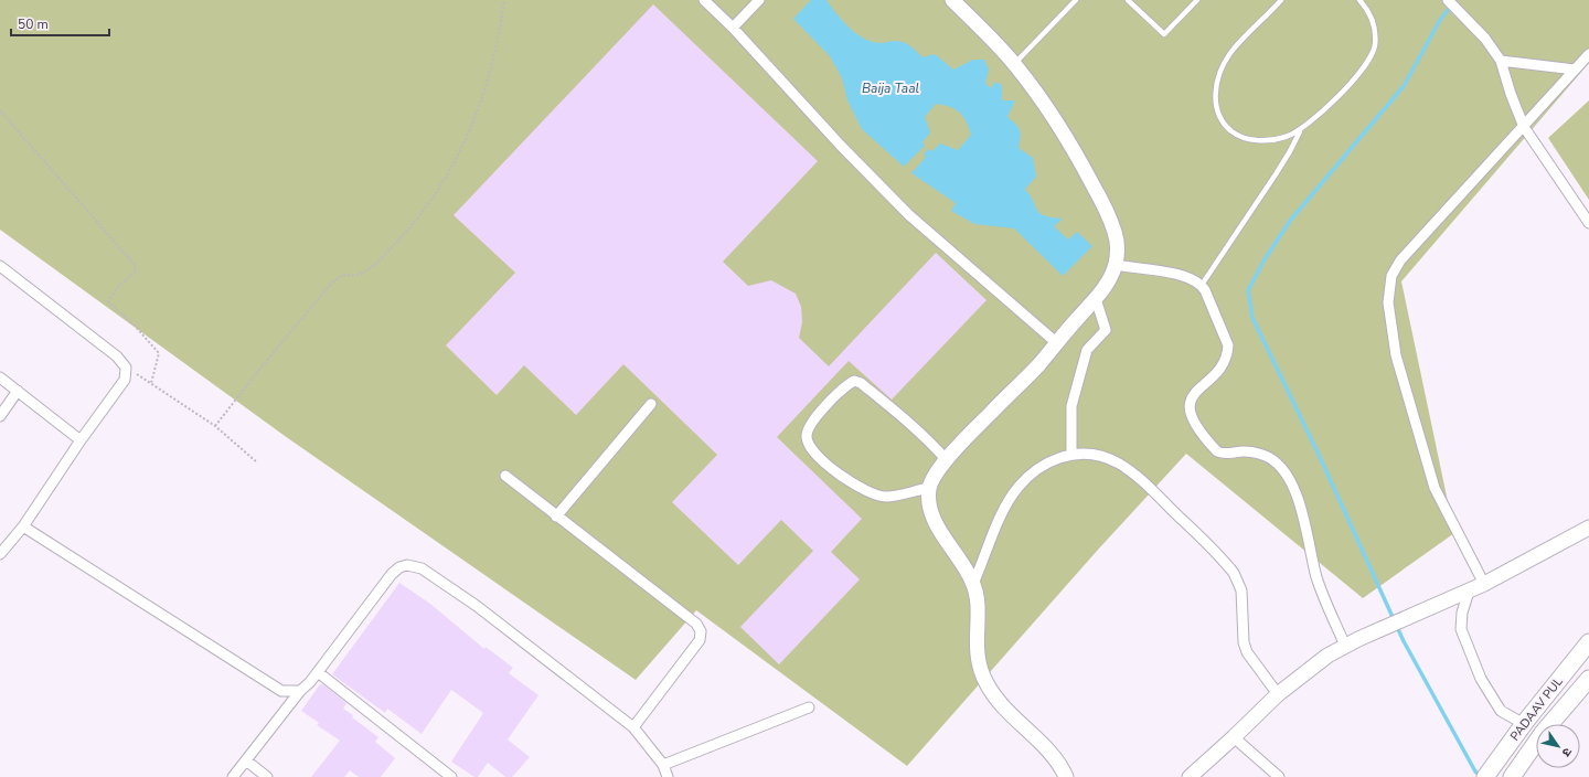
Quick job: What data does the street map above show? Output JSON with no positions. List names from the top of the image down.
{
  "streets": {
    "main road": ["PADAAV PUL"]
  },
  "water": ["Baija Taal"],
  "scale_bar": "50 m",
  "north": "bottom right"
}
